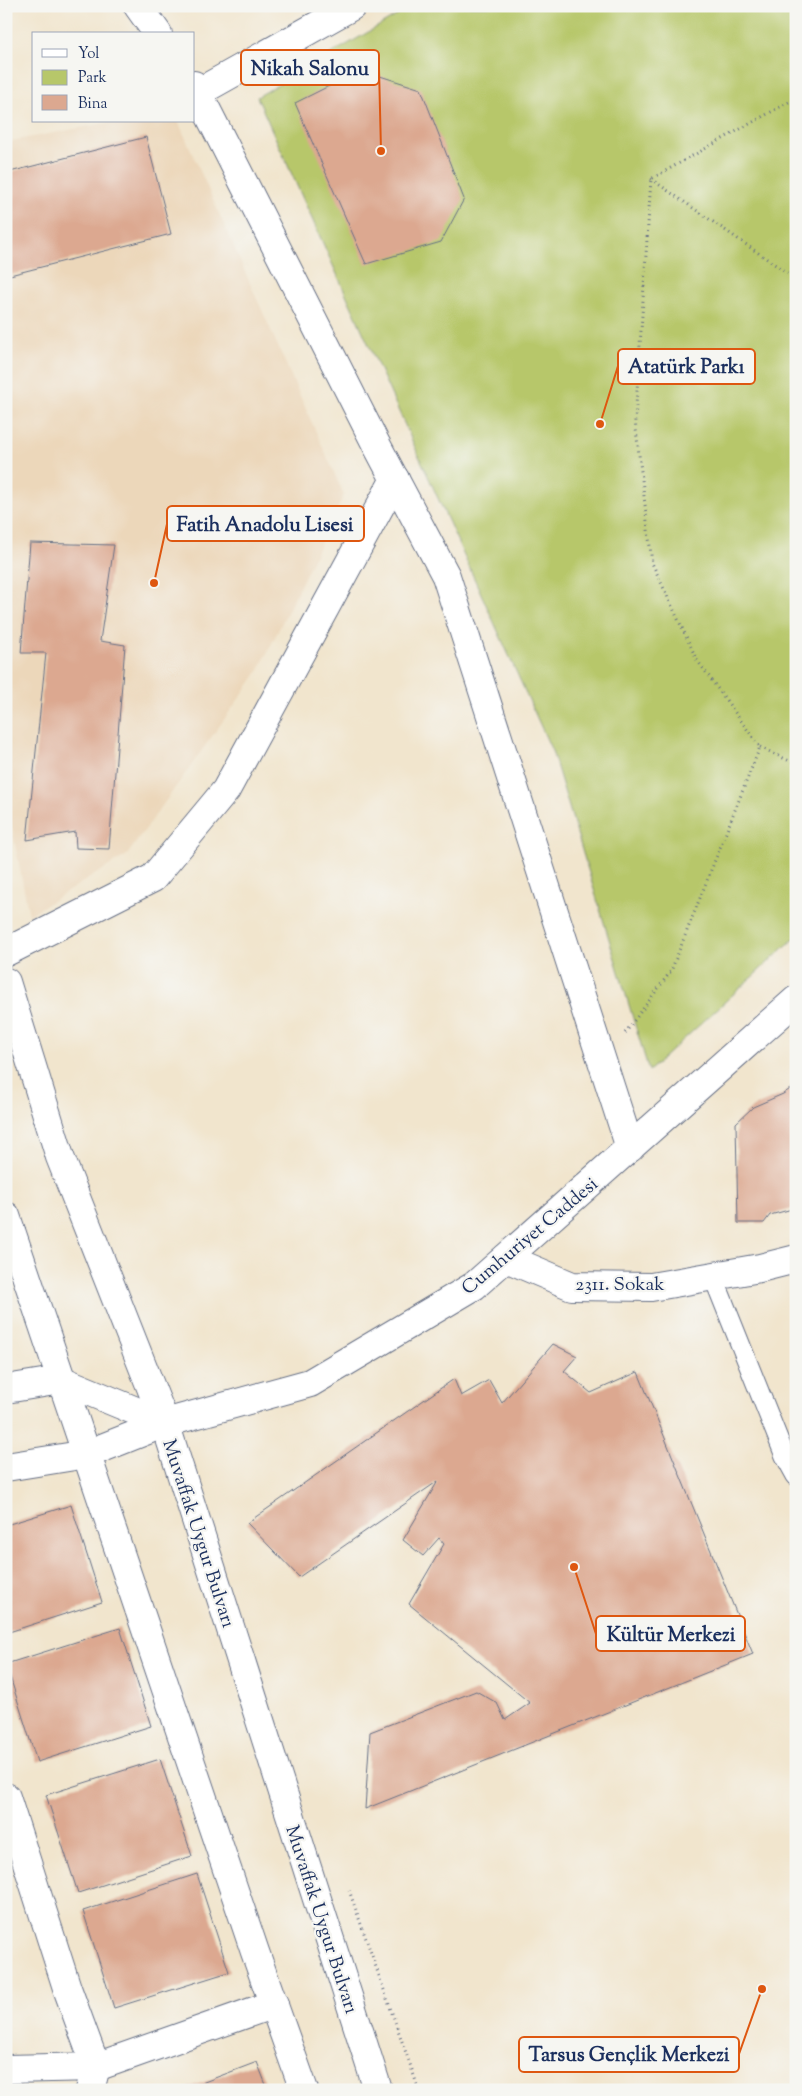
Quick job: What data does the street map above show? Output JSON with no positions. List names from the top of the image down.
{
  "streets": {
    "street": ["Cumhuriyet Caddesi", "2311. Sokak", "Muvaffak Uygur Bulvarı"]
  },
  "crossings": [
    ["Cumhuriyet Caddesi", "2311. Sokak"],
    ["Cumhuriyet Caddesi", "Muvaffak Uygur Bulvarı"]
  ],
  "places": [
    "Nikah Salonu",
    "Atatürk Parkı",
    "Fatih Anadolu Lisesi",
    "Kültür Merkezi",
    "Tarsus Gençlik Merkezi"
  ],
  "legend": ["Yol", "Park", "Bina"]
}
